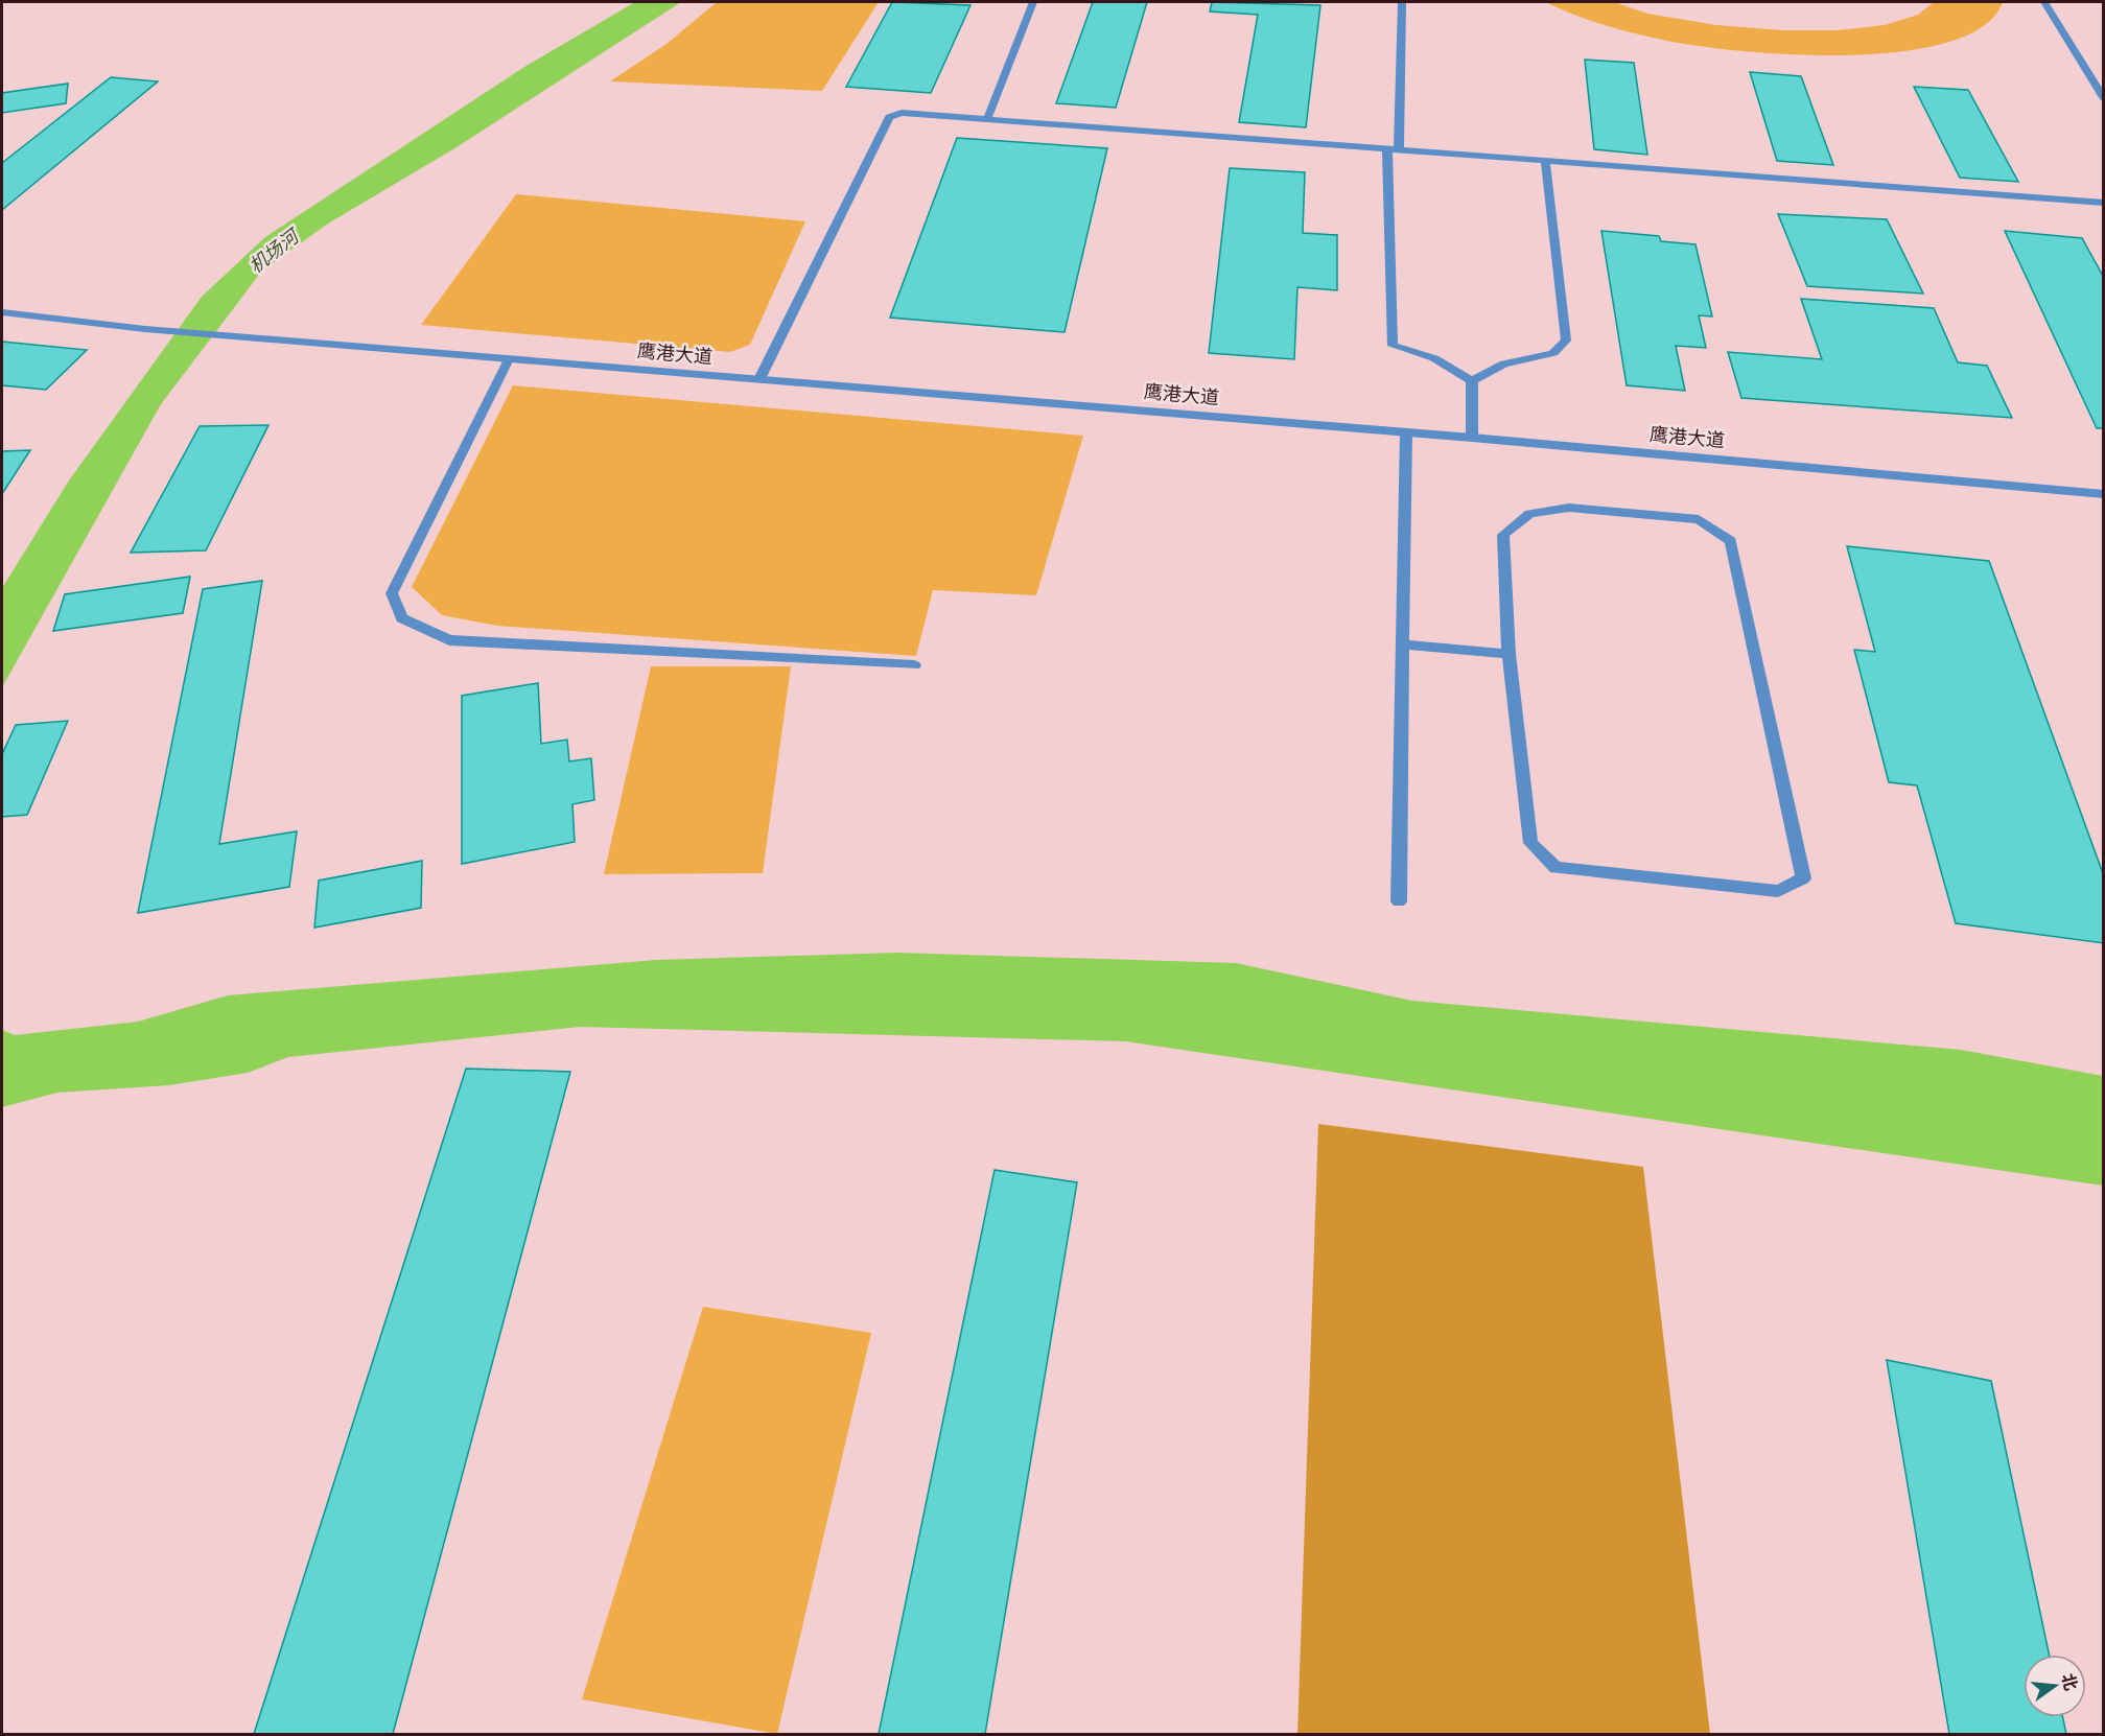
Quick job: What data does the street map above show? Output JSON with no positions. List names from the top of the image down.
{
  "streets": {
    "street": ["鹰港大道"]
  },
  "water": ["机场河"],
  "north": "right"
}
